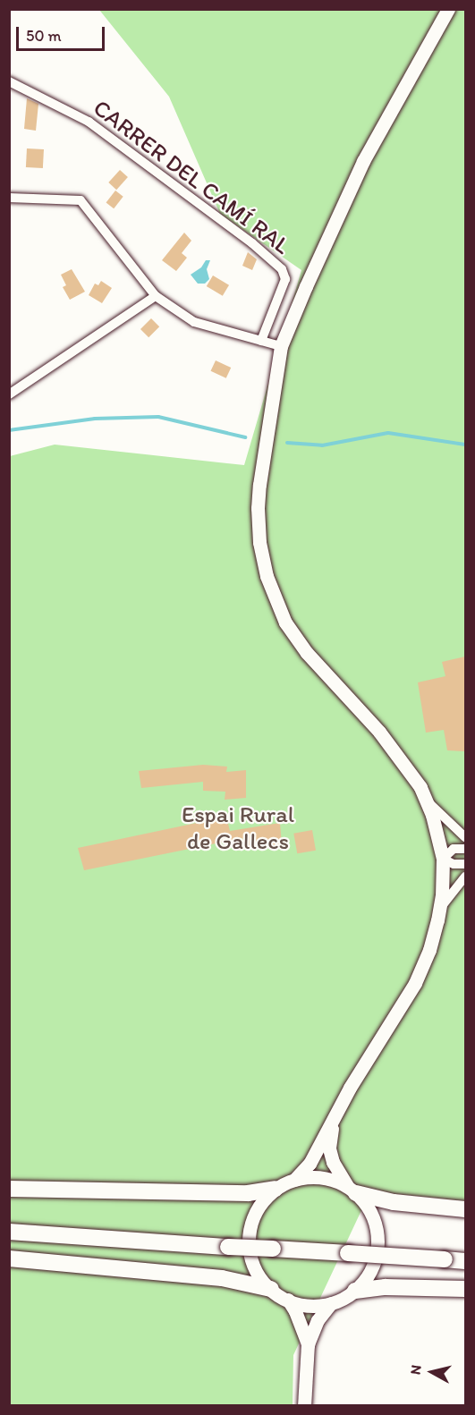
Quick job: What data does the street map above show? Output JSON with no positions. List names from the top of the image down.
{
  "streets": {
    "street": ["CARRER DEL CAMÍ RAL"]
  },
  "parks": ["Espai Rural de Gallecs"],
  "scale_bar": "50 m",
  "north": "left"
}
